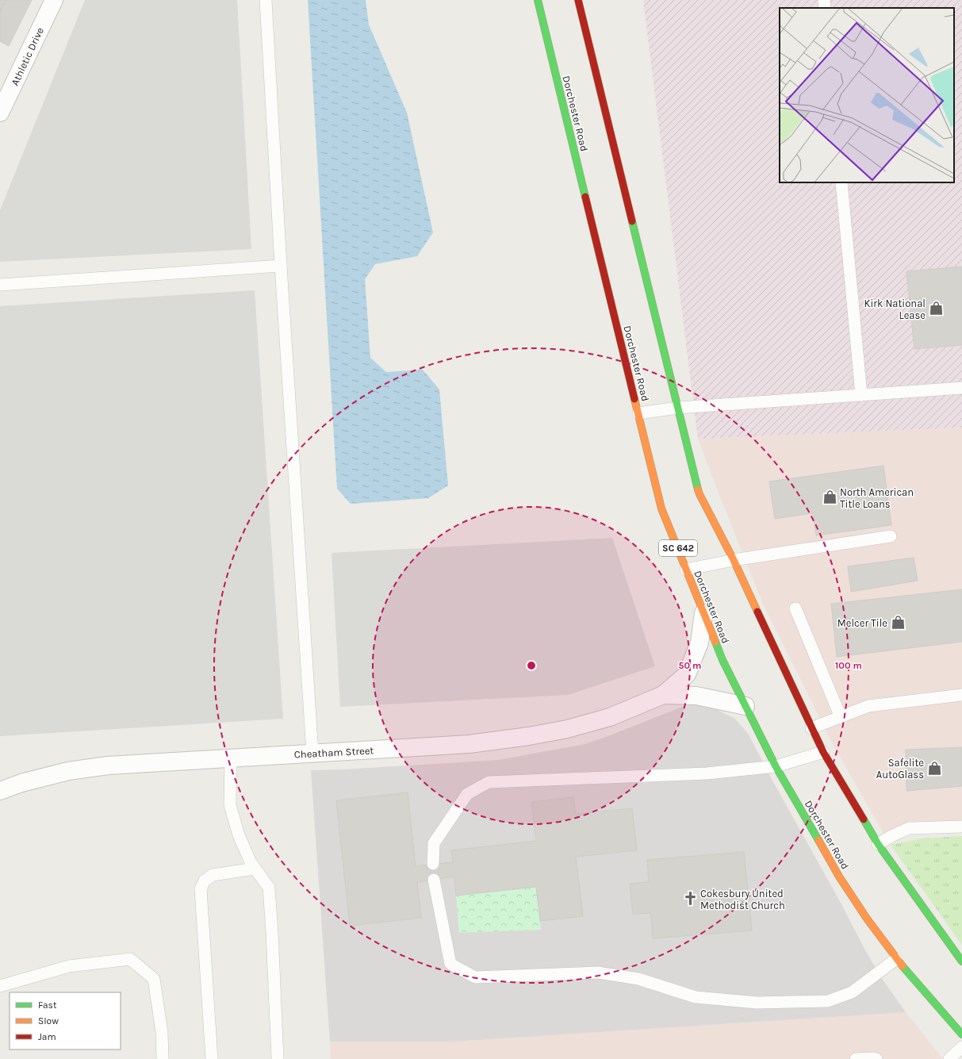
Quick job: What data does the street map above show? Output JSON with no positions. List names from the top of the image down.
{
  "streets": {
    "main road": ["Dorchester Road", "SC 642"],
    "street": ["Athletic Drive", "Cheatham Street"]
  },
  "crossings": [
    ["Dorchester Road", "Cheatham Street"]
  ],
  "places": {
    "shop": [
      "Kirk National Lease",
      "North American Title Loans",
      "Melcer Tile",
      "Safelite AutoGlass"
    ],
    "church": ["Cokesbury United Methodist Church"]
  },
  "legend": ["Fast", "Slow", "Jam"],
  "rings": ["50 m", "100 m"]
}
